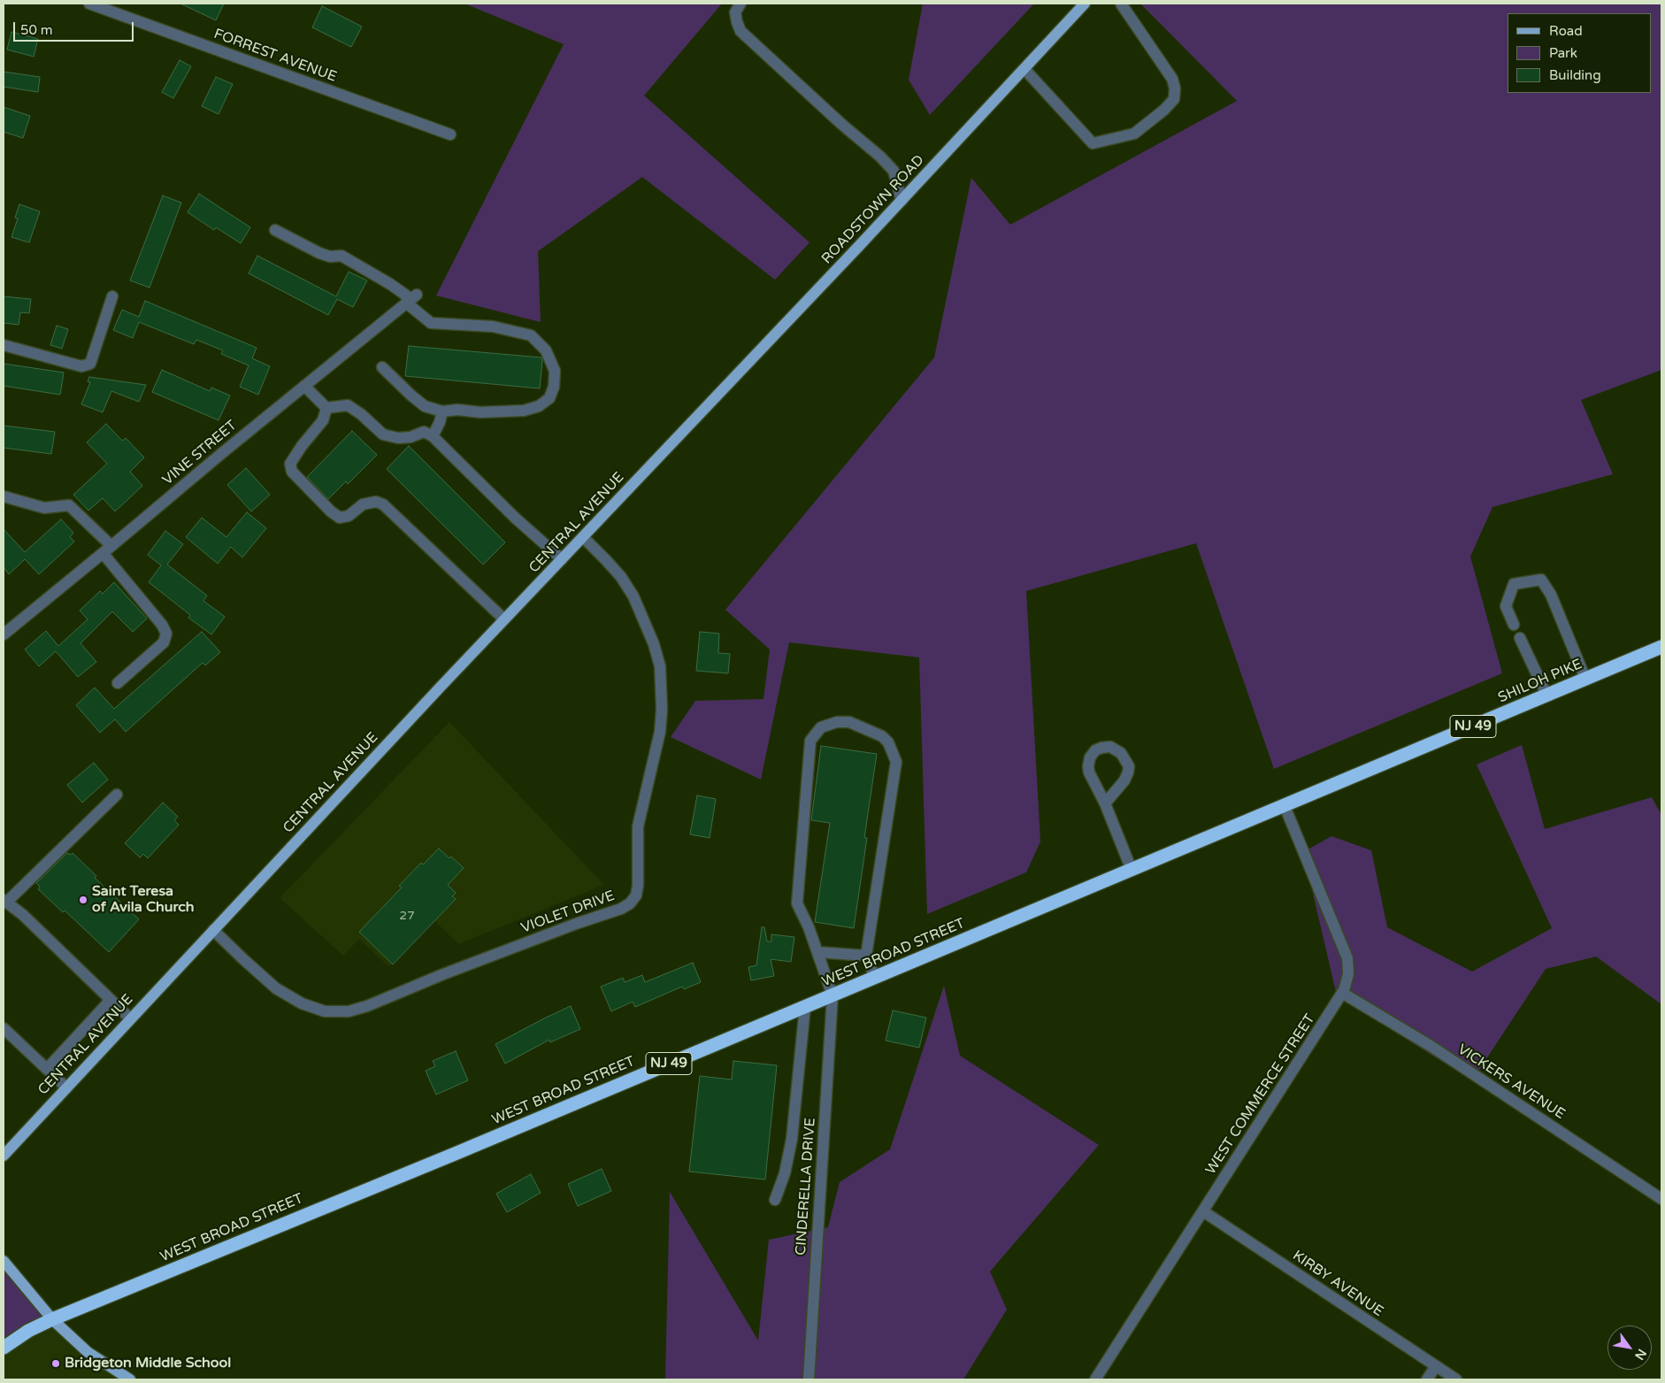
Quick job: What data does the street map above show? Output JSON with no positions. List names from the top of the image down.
{
  "streets": {
    "highway": ["SHILOH PIKE", "NJ 49", "WEST BROAD STREET"],
    "main road": ["ROADSTOWN ROAD", "CENTRAL AVENUE"],
    "street": [
      "FORREST AVENUE",
      "VINE STREET",
      "VIOLET DRIVE",
      "VICKERS AVENUE",
      "WEST COMMERCE STREET",
      "CINDERELLA DRIVE",
      "KIRBY AVENUE"
    ]
  },
  "crossings": [
    ["ROADSTOWN ROAD", "CENTRAL AVENUE"],
    ["CENTRAL AVENUE", "VIOLET DRIVE"],
    ["SHILOH PIKE", "WEST BROAD STREET"],
    ["SHILOH PIKE", "WEST COMMERCE STREET"],
    ["WEST BROAD STREET", "WEST COMMERCE STREET"],
    ["WEST BROAD STREET", "CINDERELLA DRIVE"],
    ["VICKERS AVENUE", "WEST COMMERCE STREET"],
    ["WEST COMMERCE STREET", "KIRBY AVENUE"]
  ],
  "places": ["Saint Teresa of Avila Church", "Bridgeton Middle School"],
  "house_numbers": ["27"],
  "legend": ["Road", "Park", "Building"],
  "scale_bar": "50 m",
  "north": "bottom right"
}
